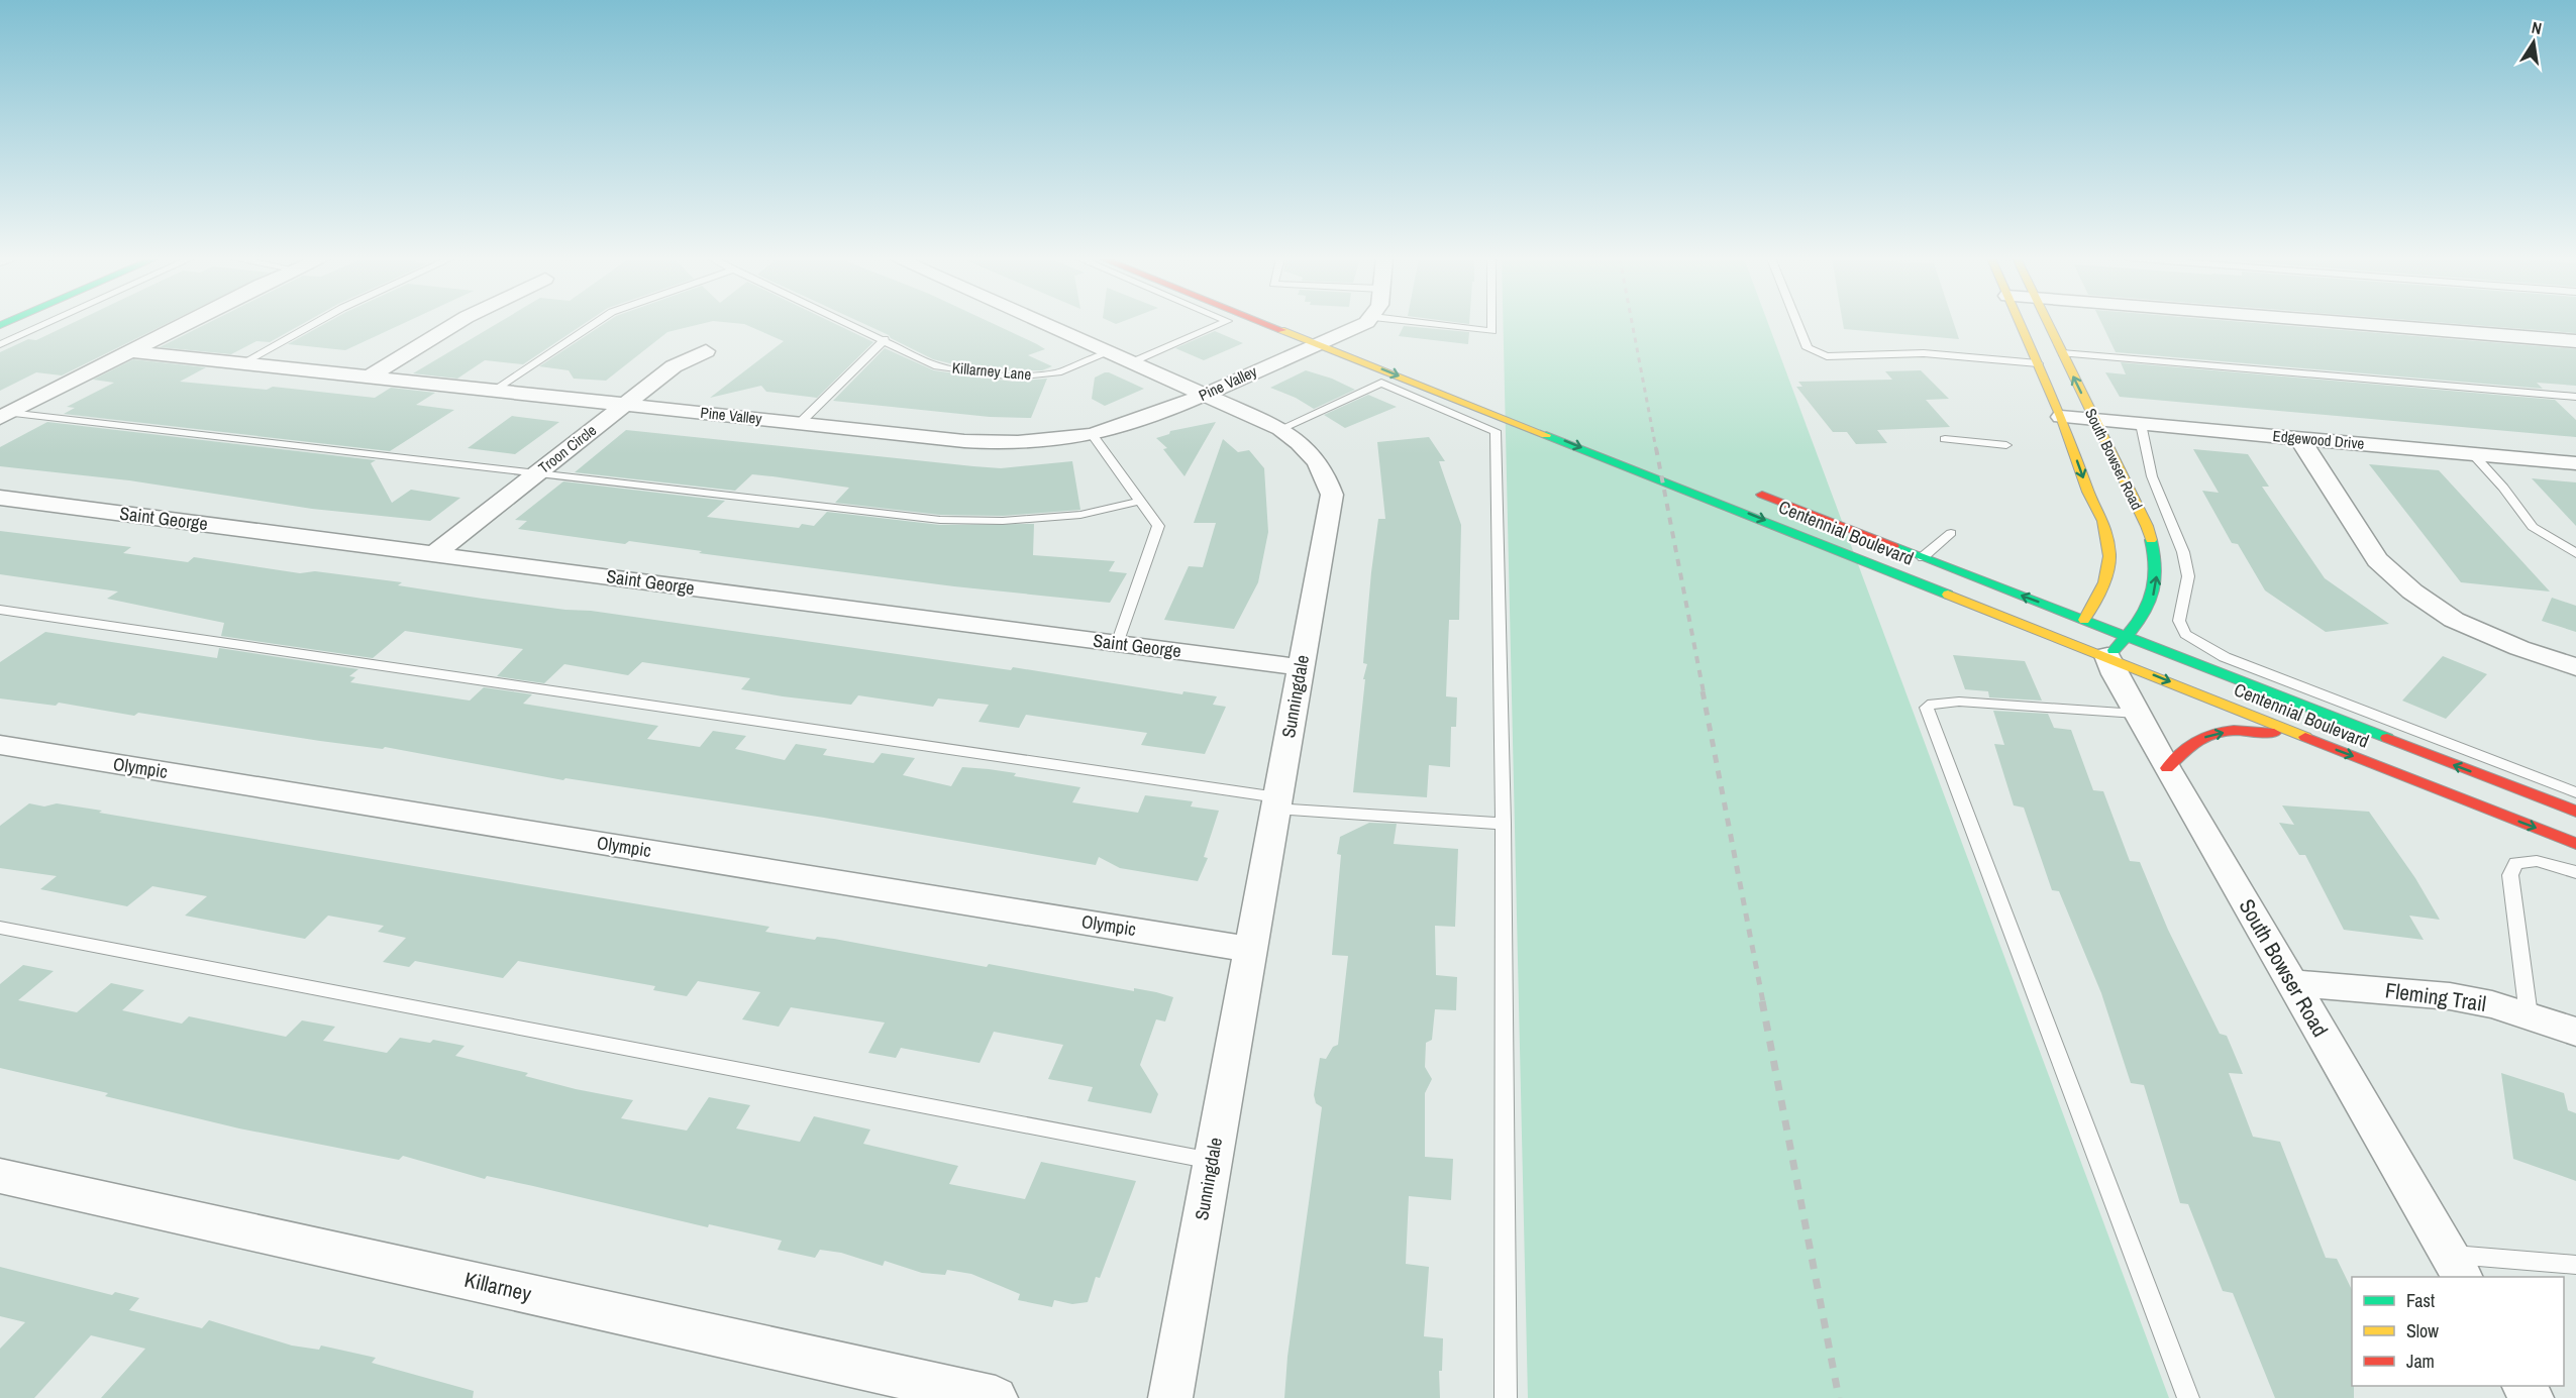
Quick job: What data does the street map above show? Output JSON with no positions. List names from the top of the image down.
{
  "streets": {
    "main road": ["South Bowser Road", "Centennial Boulevard"],
    "street": [
      "Pine Valley",
      "Edgewood Drive",
      "Troon Circle",
      "Saint George",
      "Sunningdale",
      "Olympic",
      "Fleming Trail",
      "Killarney"
    ],
    "lane": ["Killarney Lane"]
  },
  "crossings": [
    ["Killarney Lane", "Sunningdale"],
    ["Pine Valley", "Troon Circle"],
    ["Pine Valley", "Centennial Boulevard"],
    ["Pine Valley", "Sunningdale"],
    ["Edgewood Drive", "South Bowser Road"],
    ["Troon Circle", "Saint George"],
    ["South Bowser Road", "Centennial Boulevard"],
    ["South Bowser Road", "Fleming Trail"],
    ["Saint George", "Sunningdale"],
    ["Sunningdale", "Olympic"]
  ],
  "legend": ["Fast", "Slow", "Jam"],
  "north": "top"
}
